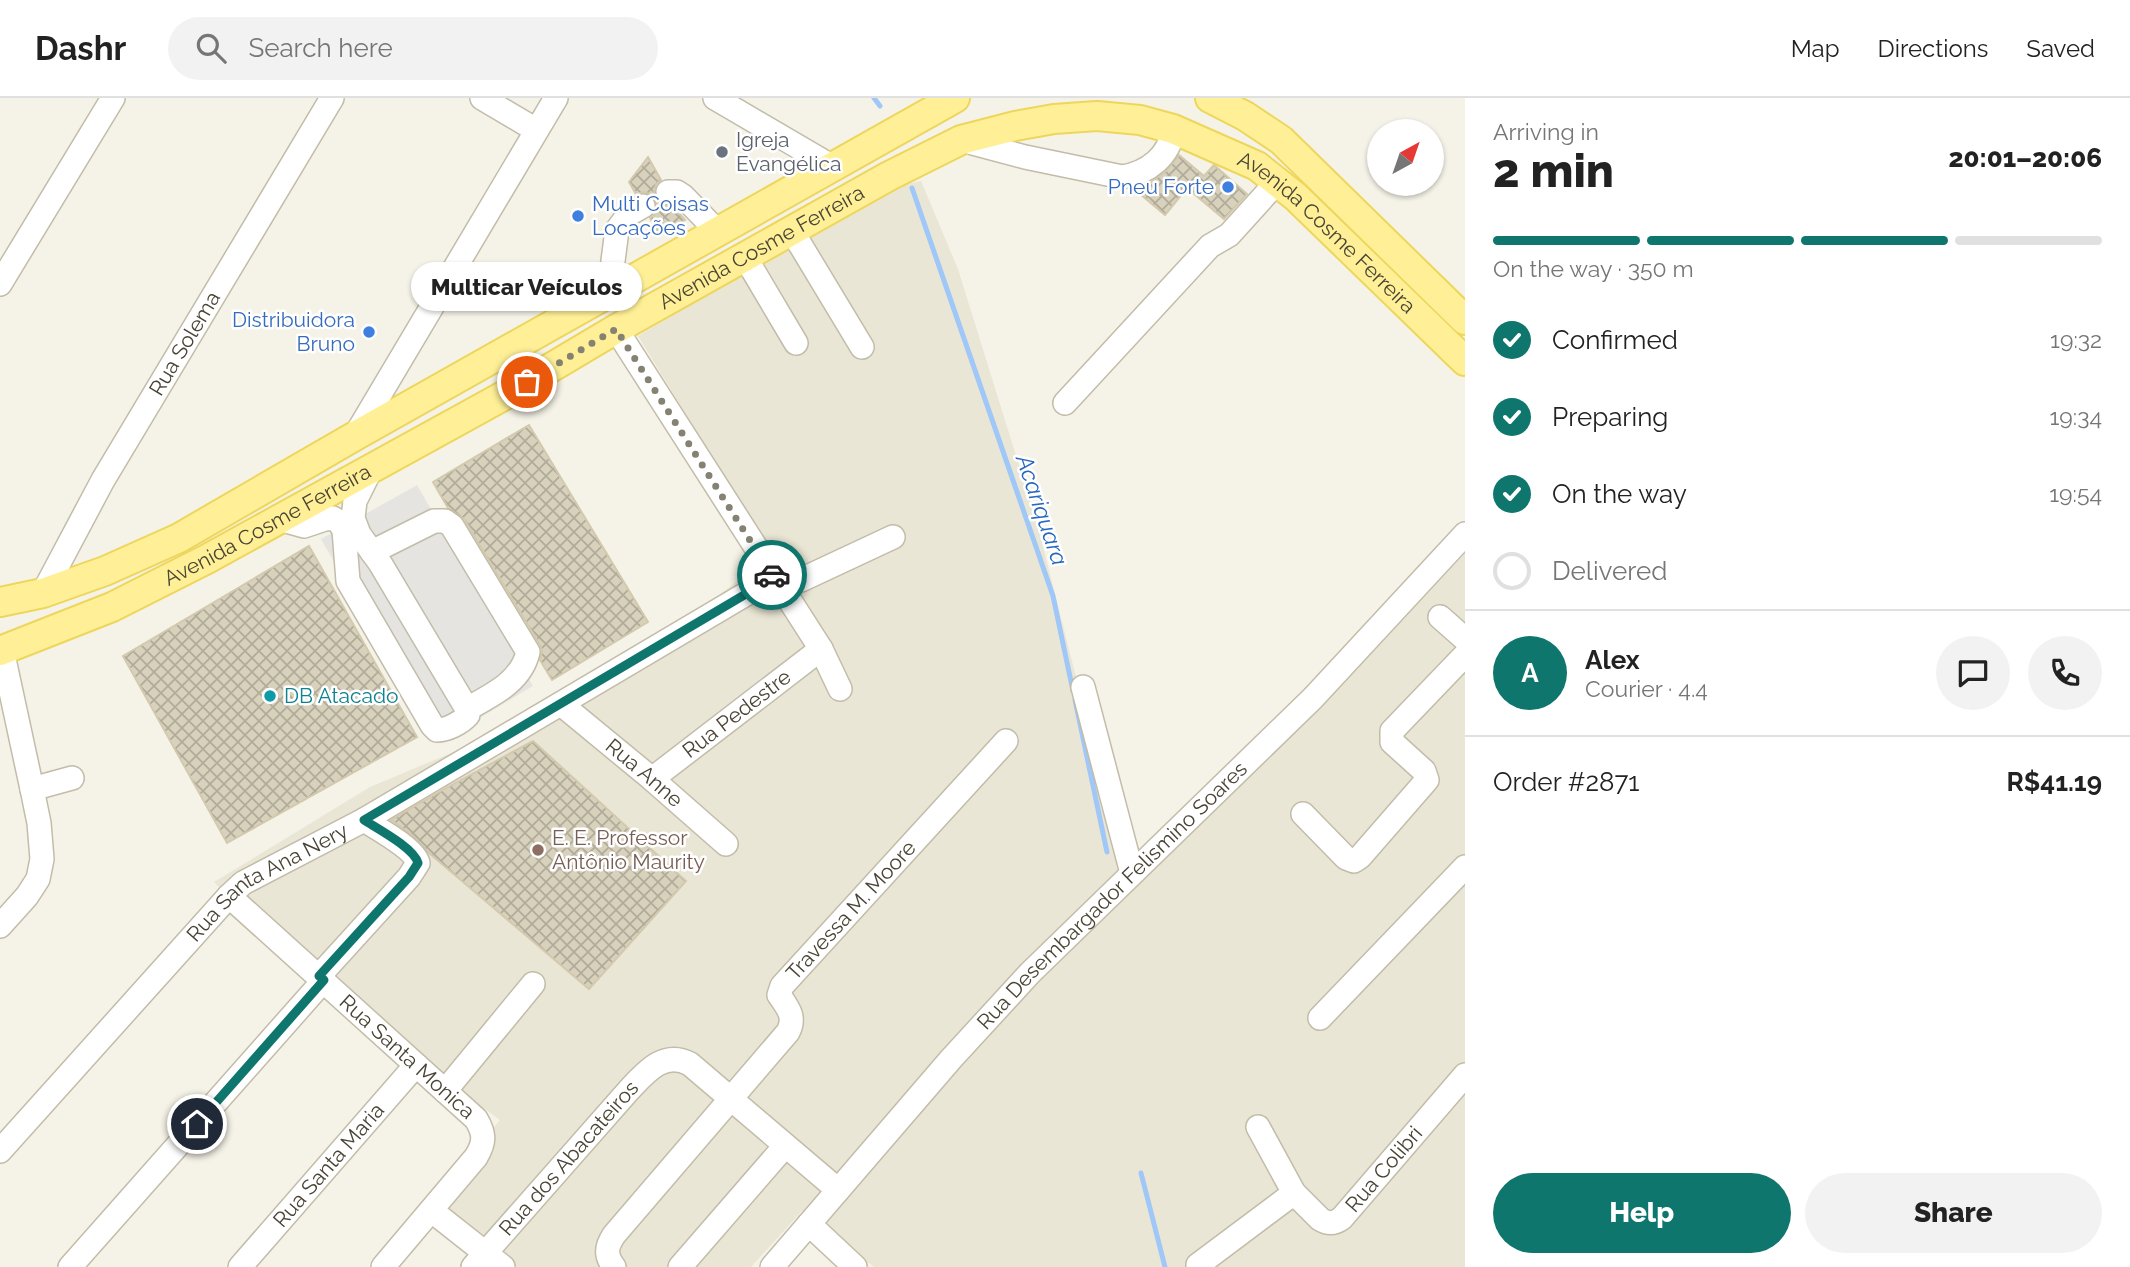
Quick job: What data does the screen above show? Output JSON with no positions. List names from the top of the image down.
{
  "streets": {
    "main road": ["Avenida Cosme Ferreira"],
    "street": [
      "Rua Solema",
      "Rua Pedestre",
      "Rua Anne",
      "Rua Santa Ana Nery",
      "Rua Desembargador Felismino Soares",
      "Travessa M. Moore",
      "Rua Santa Monica",
      "Rua dos Abacateiros",
      "Rua Santa Maria",
      "Rua Colibri"
    ]
  },
  "crossings": [
    ["Avenida Cosme Ferreira", "Rua Solema"],
    ["Rua Pedestre", "Rua Anne"],
    ["Rua Anne", "Rua Santa Ana Nery"],
    ["Rua Santa Ana Nery", "Rua Santa Monica"],
    ["Travessa M. Moore", "Rua dos Abacateiros"],
    ["Rua Santa Monica", "Rua Santa Maria"]
  ],
  "water": ["Acariquara"],
  "places": [
    "Igreja Evangélica",
    "Pneu Forte",
    "Multi Coisas Locações",
    "Distribuidora Bruno",
    "Multicar Veículos",
    "DB Atacado",
    "E. E. Professor Antônio Maurity"
  ],
  "north": "top right",
  "page": {
    "header": "Dashr",
    "search": "Search here",
    "nav": ["Map", "Directions", "Saved"],
    "heading": ["2 min", "Arriving in", "20:01–20:06"],
    "panel": [
      "Alex",
      "Courier · 4.4",
      "Order #2871",
      "R$41.19"
    ],
    "bar": "On the way · 350 m",
    "bubble": "Multicar Veículos",
    "list": [
      ["Confirmed", "19:32"],
      ["Preparing", "19:34"],
      ["On the way", "19:54"],
      "Delivered"
    ],
    "round": "A",
    "buttons": ["Help", "Share"]
  }
}
